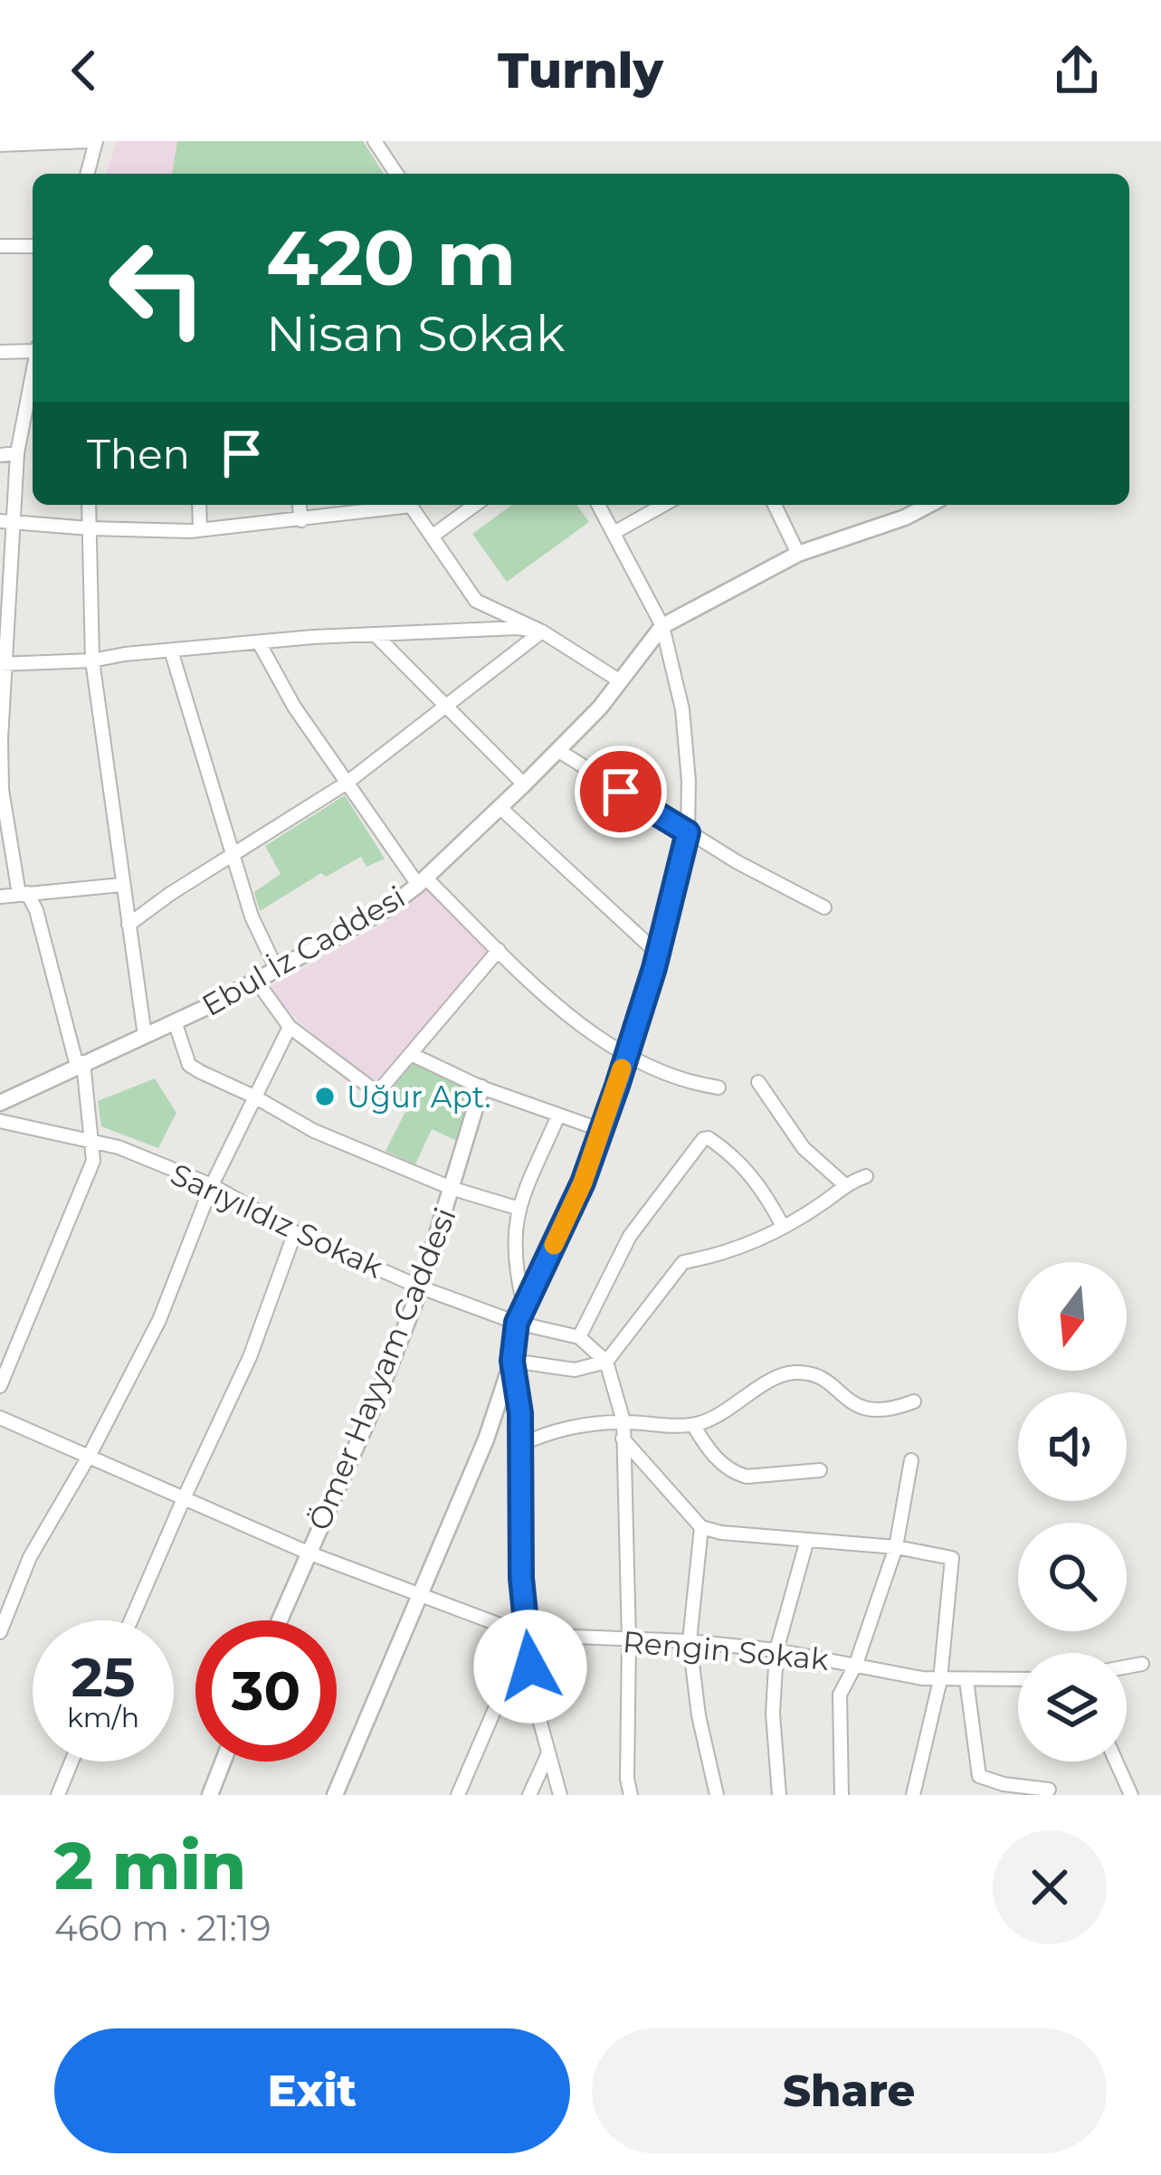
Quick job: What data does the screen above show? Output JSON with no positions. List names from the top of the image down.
{
  "streets": {
    "street": [
      "Ebul İz Caddesi",
      "Sarıyıldız Sokak",
      "Ömer Hayyam Caddesi",
      "Rengin Sokak"
    ]
  },
  "crossings": [
    ["Sarıyıldız Sokak", "Ömer Hayyam Caddesi"],
    ["Ömer Hayyam Caddesi", "Rengin Sokak"]
  ],
  "places": ["Uğur Apt."],
  "north": "bottom",
  "page": {
    "header": "Turnly",
    "turn": ["420 m", "Nisan Sokak"],
    "then": "Then",
    "speed": "25 km/h",
    "limit": "30",
    "heading": ["2 min", "460 m · 21:19"],
    "buttons": ["Exit", "Share"]
  }
}
